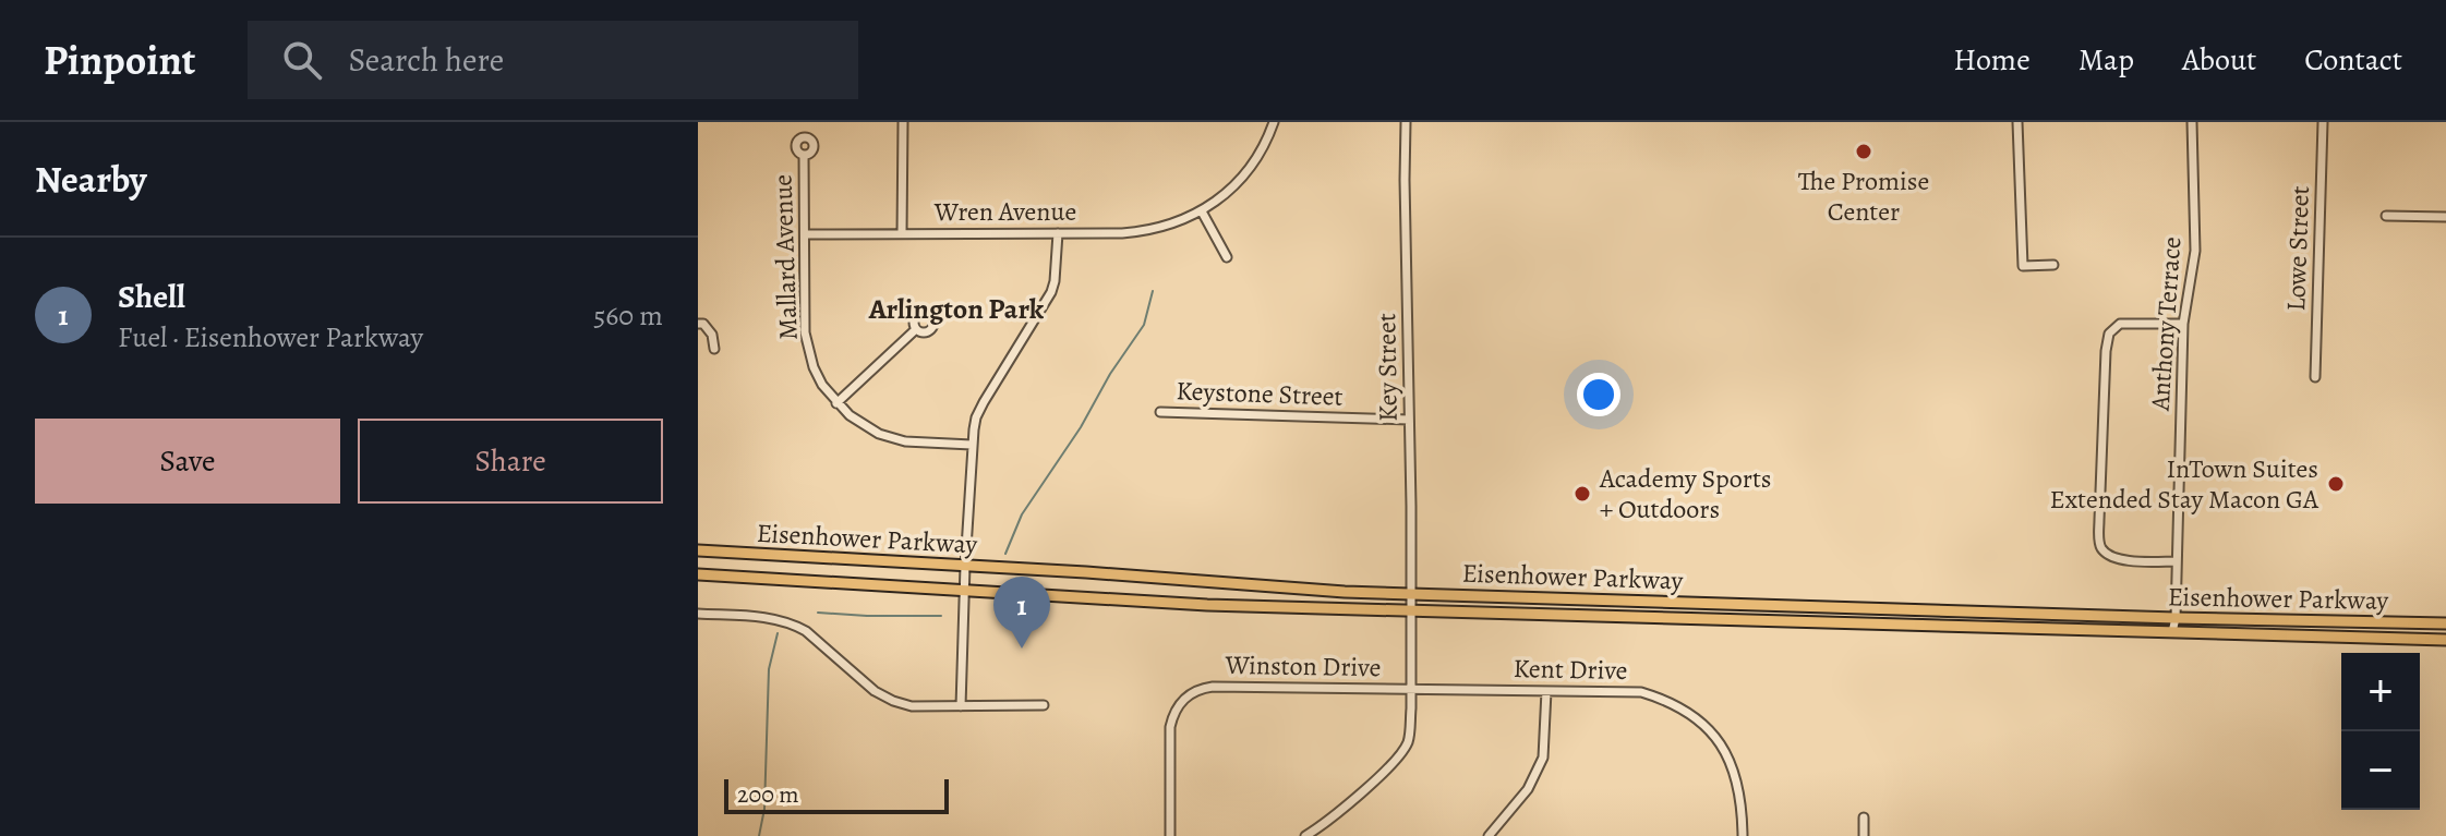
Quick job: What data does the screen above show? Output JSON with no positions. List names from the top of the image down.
{
  "streets": {
    "main road": ["Eisenhower Parkway"],
    "street": [
      "Wren Avenue",
      "Lowe Street",
      "Mallard Avenue",
      "Anthony Terrace",
      "Key Street",
      "Keystone Street",
      "Winston Drive",
      "Kent Drive"
    ]
  },
  "crossings": [
    ["Wren Avenue", "Mallard Avenue"],
    ["Anthony Terrace", "Eisenhower Parkway"],
    ["Key Street", "Keystone Street"],
    ["Key Street", "Eisenhower Parkway"],
    ["Key Street", "Winston Drive"],
    ["Key Street", "Kent Drive"],
    ["Winston Drive", "Kent Drive"]
  ],
  "districts": ["Arlington Park"],
  "places": ["The Promise Center", "InTown Suites Extended Stay Macon GA", "Academy Sports + Outdoors"],
  "scale_bar": "200 m",
  "page": {
    "header": "Pinpoint",
    "search": "Search here",
    "nav": [
      "Home",
      "Map",
      "About",
      "Contact"
    ],
    "heading": "Nearby",
    "list": [
      {
        "mark": "1",
        "name": "Shell",
        "note": "Fuel · Eisenhower Parkway",
        "value": "560 m"
      }
    ],
    "buttons": ["Save", "Share"],
    "pins": "1",
    "map_buttons": ["+", "−"],
    "scale": "200 m"
  }
}
